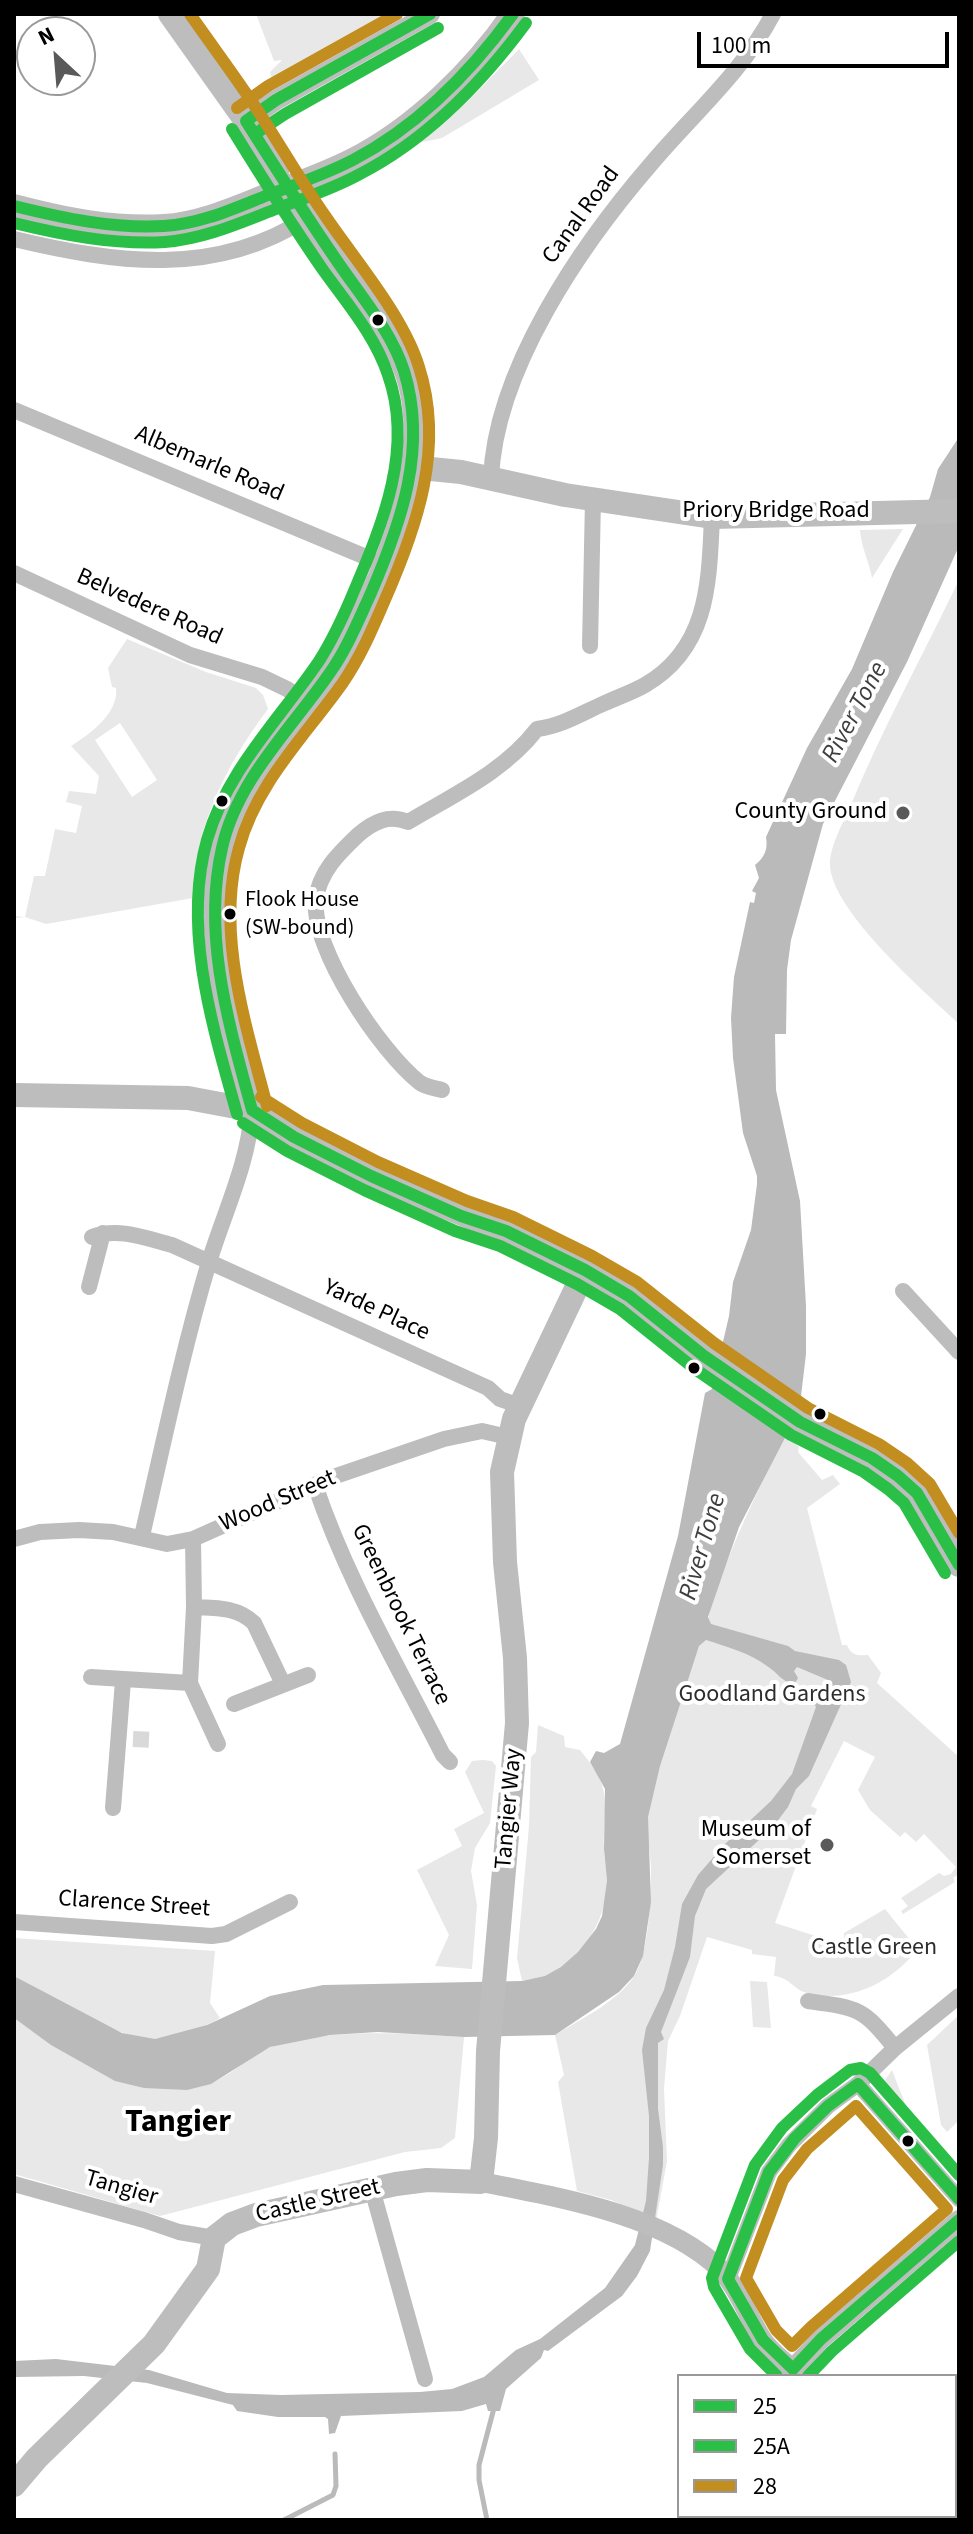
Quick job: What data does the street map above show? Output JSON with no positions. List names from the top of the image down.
{
  "streets": {
    "main road": ["Priory Bridge Road", "Tangier Way", "Castle Street"],
    "street": [
      "Canal Road",
      "Albemarle Road",
      "Belvedere Road",
      "Yarde Place",
      "Wood Street",
      "Greenbrook Terrace",
      "Clarence Street",
      "Tangier"
    ]
  },
  "crossings": [
    ["Canal Road", "Priory Bridge Road"],
    ["Wood Street", "Greenbrook Terrace"],
    ["Wood Street", "Tangier Way"],
    ["Tangier Way", "Castle Street"],
    ["Tangier", "Castle Street"]
  ],
  "districts": ["Tangier"],
  "water": ["River Tone"],
  "parks": ["Goodland Gardens", "Castle Green"],
  "places": ["County Ground", "Flook House (SW-bound)", "Museum of Somerset"],
  "lines": ["transit line 25", "transit line 28", "transit line 25A"],
  "legend": ["25", "25A", "28"],
  "scale_bar": "100 m",
  "north": "top left"
}
